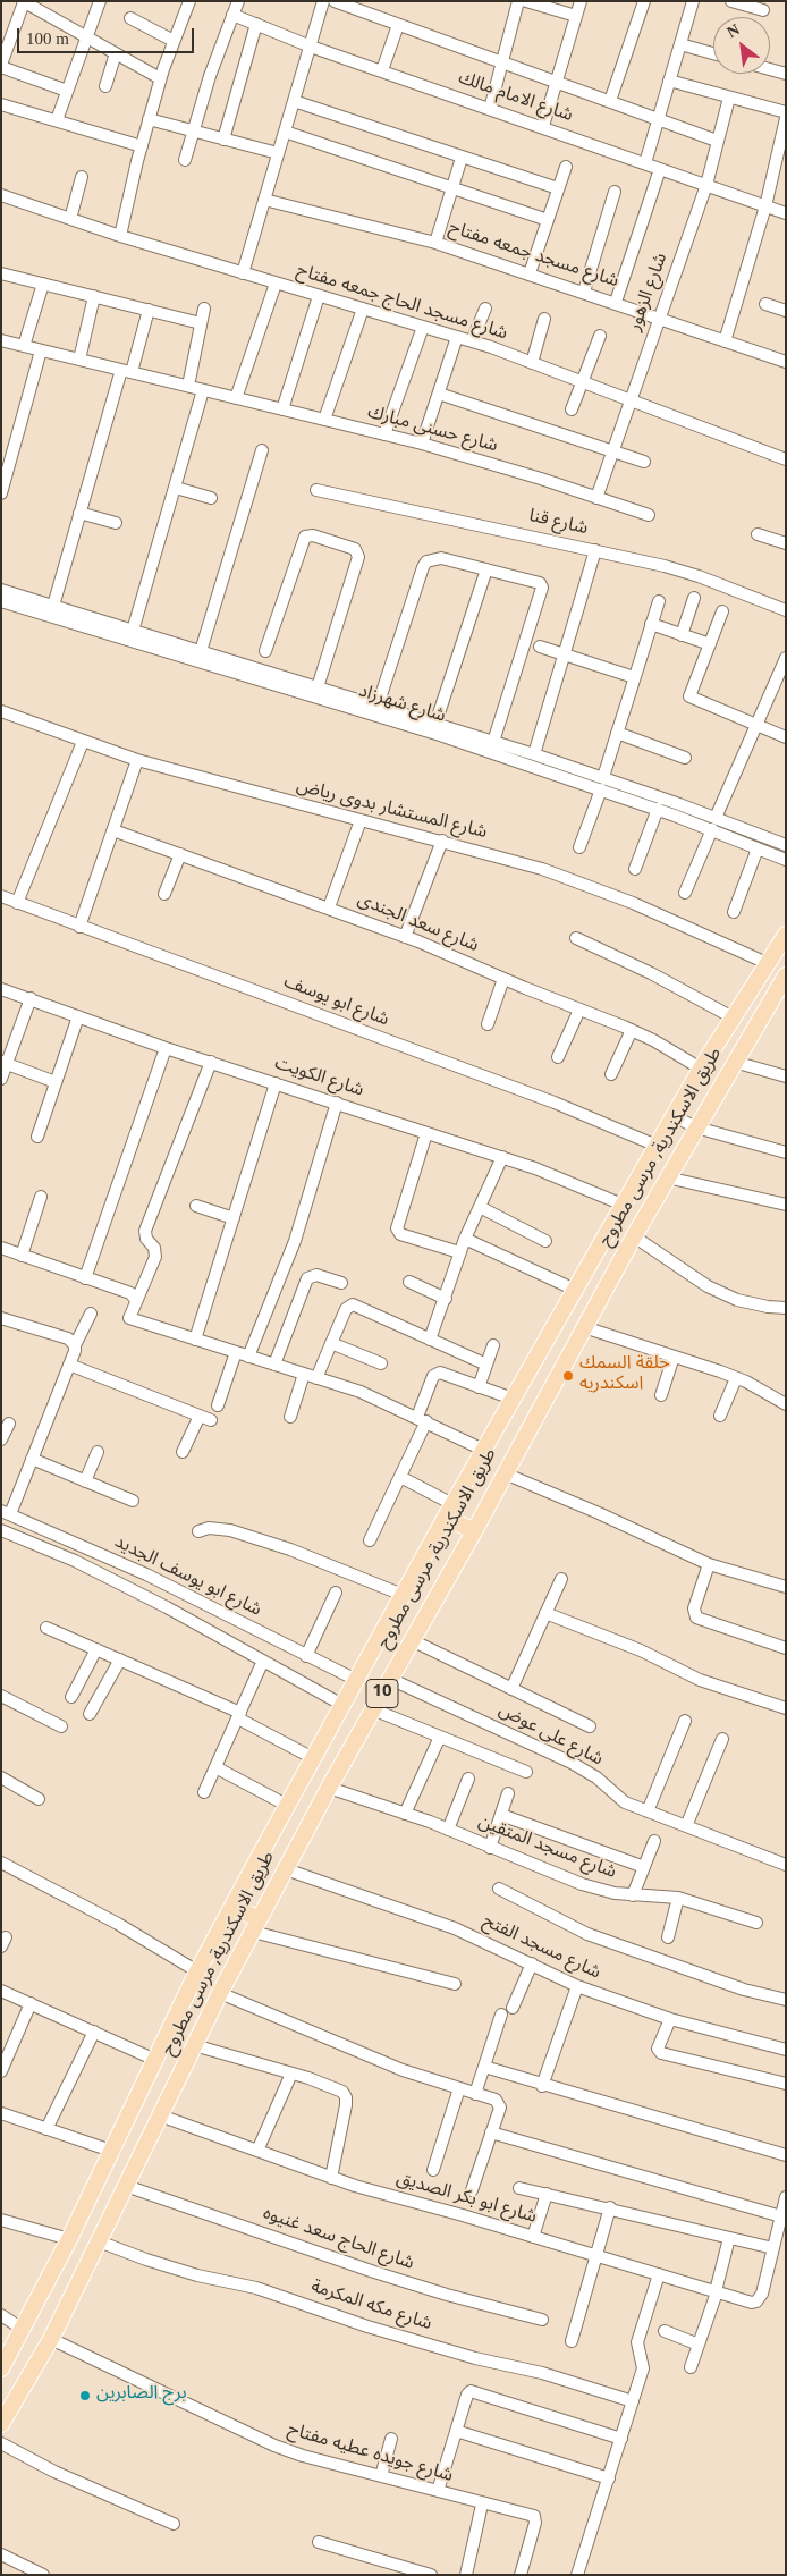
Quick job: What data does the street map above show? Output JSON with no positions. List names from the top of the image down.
{
  "streets": {
    "main road": ["طريق الاسكندرية, مرسى مطروح", "10"],
    "street": [
      "شارع الامام مالك",
      "شارع مسجد جمعه مفتاح",
      "شارع الزهور",
      "شارع مسجد الحاج جمعه مفتاح",
      "شارع حسنى مبارك",
      "شارع قنا",
      "شارع شهرزاد",
      "شارع المستشار بدوى رياض",
      "شارع سعد الجندى",
      "شارع ابو يوسف",
      "شارع الكويت",
      "شارع ابو يوسف الجديد",
      "شارع على عوض",
      "شارع مسجد المتقين",
      "شارع مسجد الفتح",
      "شارع ابو بكر الصديق",
      "شارع الحاج سعد غنيوه",
      "شارع مكه المكرمة",
      "شارع جويده عطيه مفتاح"
    ]
  },
  "crossings": [
    ["شارع الامام مالك", "شارع الزهور"],
    ["شارع مسجد جمعه مفتاح", "شارع الزهور"],
    ["شارع الزهور", "شارع مسجد الحاج جمعه مفتاح"],
    ["شارع الزهور", "شارع حسنى مبارك"],
    ["شارع المستشار بدوى رياض", "طريق الاسكندرية, مرسى مطروح"],
    ["شارع سعد الجندى", "طريق الاسكندرية, مرسى مطروح"],
    ["شارع ابو يوسف", "طريق الاسكندرية, مرسى مطروح"],
    ["شارع الكويت", "طريق الاسكندرية, مرسى مطروح"],
    ["طريق الاسكندرية, مرسى مطروح", "شارع ابو يوسف الجديد"],
    ["طريق الاسكندرية, مرسى مطروح", "شارع على عوض"],
    ["طريق الاسكندرية, مرسى مطروح", "شارع مسجد المتقين"],
    ["طريق الاسكندرية, مرسى مطروح", "شارع مسجد الفتح"],
    ["طريق الاسكندرية, مرسى مطروح", "شارع ابو بكر الصديق"],
    ["طريق الاسكندرية, مرسى مطروح", "شارع الحاج سعد غنيوه"],
    ["طريق الاسكندرية, مرسى مطروح", "شارع مكه المكرمة"],
    ["طريق الاسكندرية, مرسى مطروح", "شارع جويده عطيه مفتاح"]
  ],
  "places": ["حلقة السمك اسكندريه", "برج الصابرين"],
  "scale_bar": "100 m",
  "north": "top left"
}
